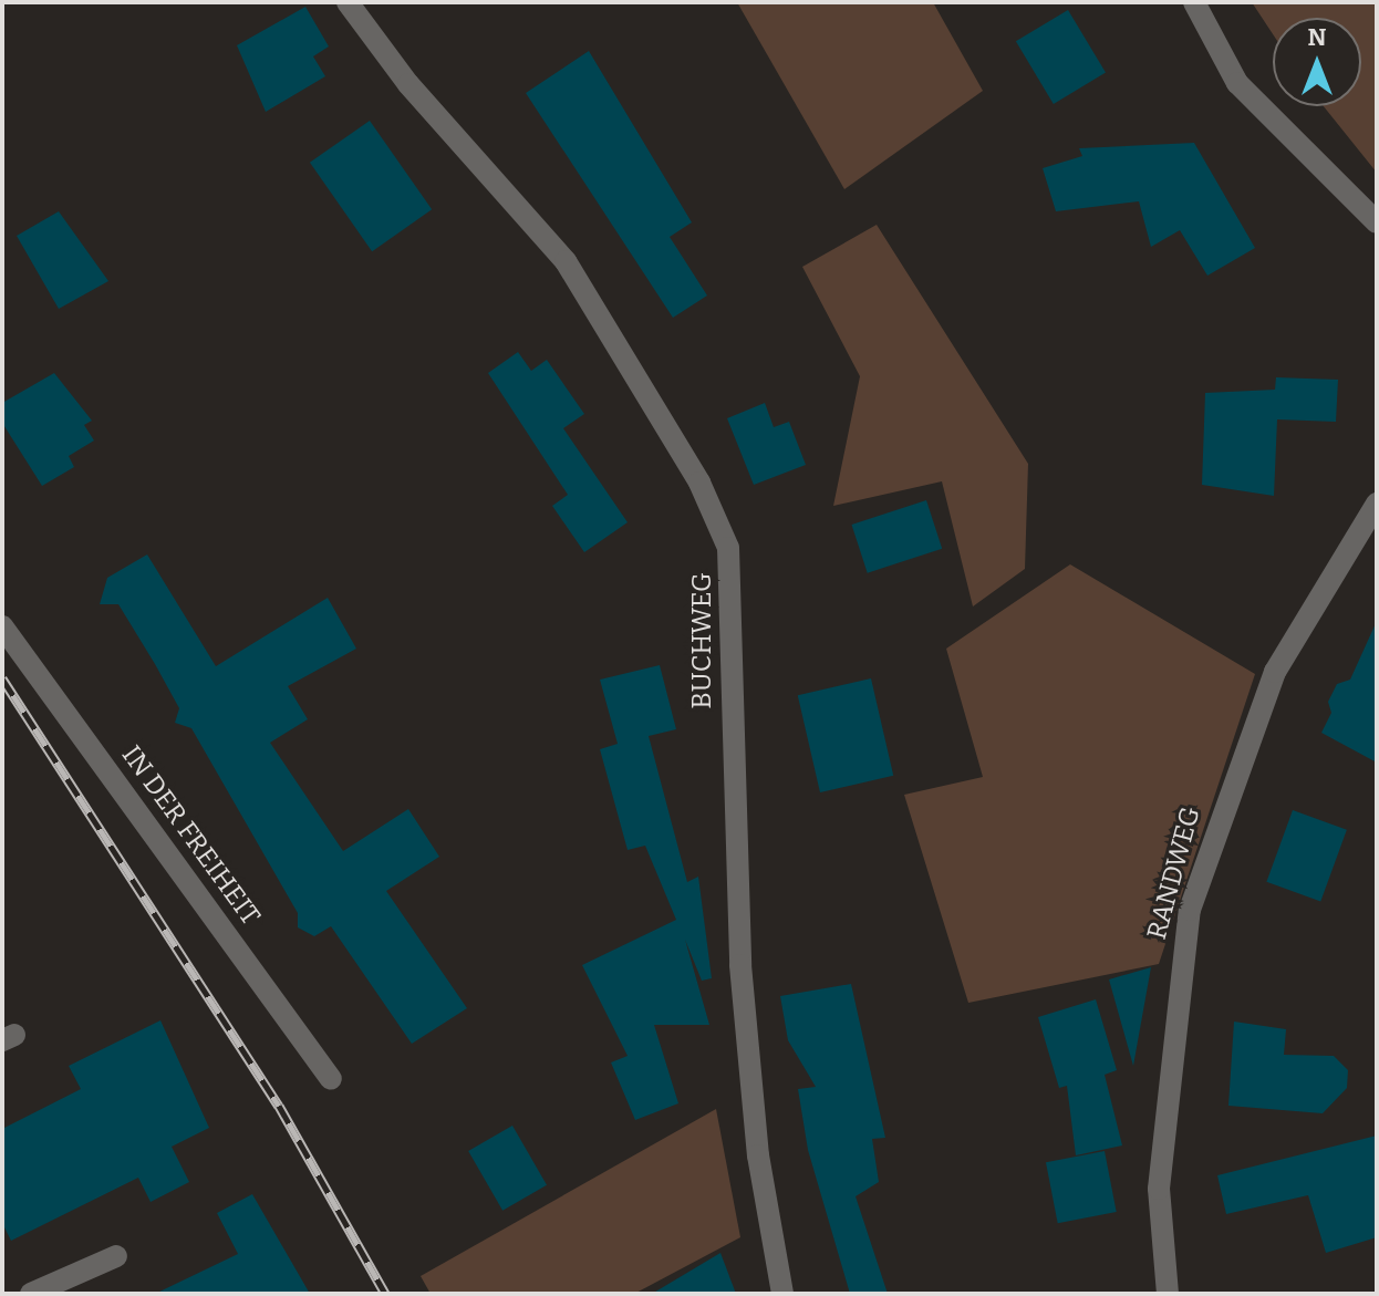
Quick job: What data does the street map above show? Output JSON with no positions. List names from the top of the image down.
{
  "streets": {
    "street": ["BUCHWEG", "IN DER FREIHEIT", "RANDWEG"]
  },
  "north": "top"
}
